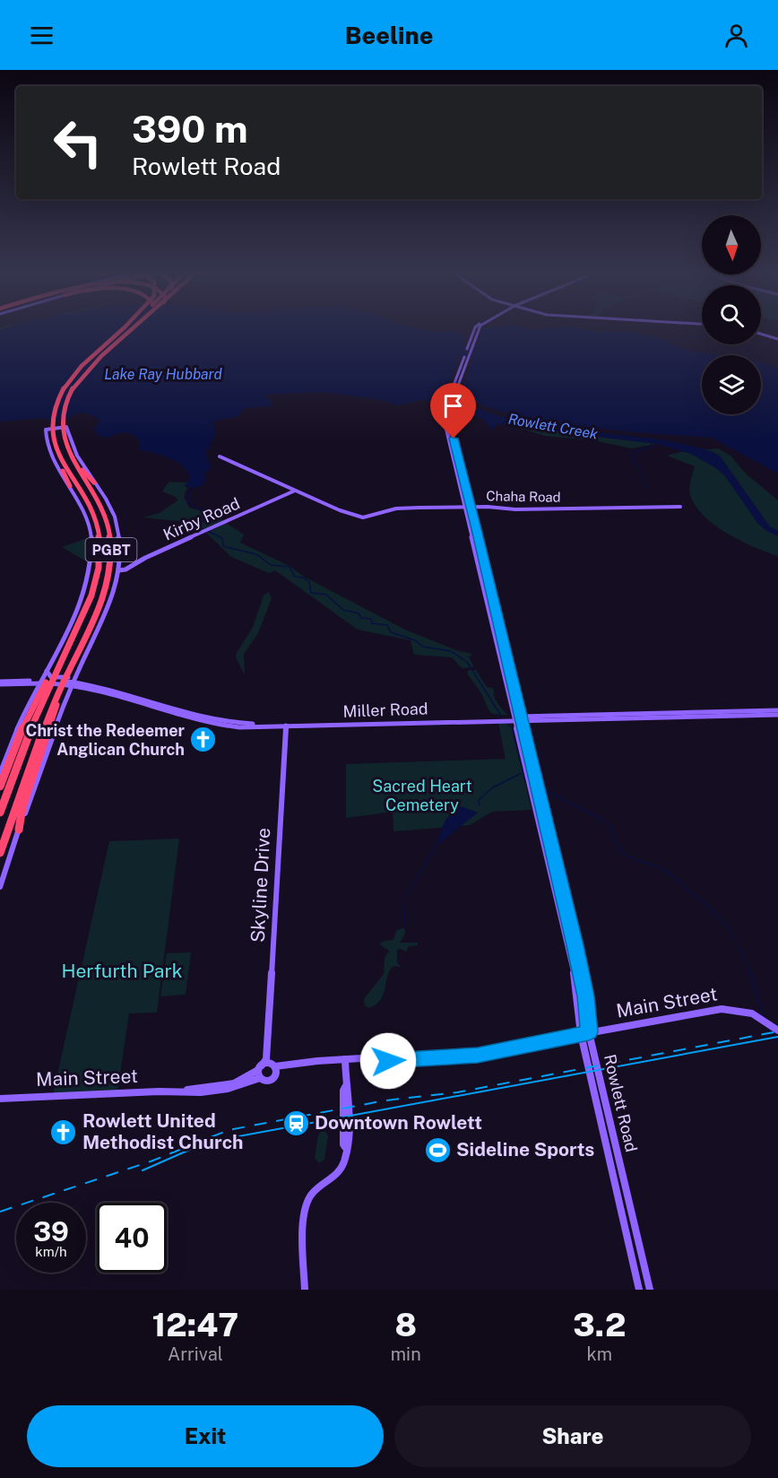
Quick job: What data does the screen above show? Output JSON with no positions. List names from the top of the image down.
{
  "streets": {
    "highway": ["PGBT"],
    "main road": [
      "Chaha Road",
      "Kirby Road",
      "Miller Road",
      "Skyline Drive",
      "Main Street",
      "Rowlett Road"
    ]
  },
  "crossings": [
    ["Chaha Road", "Kirby Road"],
    ["Chaha Road", "Rowlett Road"],
    ["PGBT", "Miller Road"],
    ["Miller Road", "Skyline Drive"],
    ["Miller Road", "Rowlett Road"],
    ["Skyline Drive", "Main Street"],
    ["Main Street", "Rowlett Road"]
  ],
  "water": ["Lake Ray Hubbard", "Rowlett Creek"],
  "parks": ["Sacred Heart Cemetery", "Herfurth Park"],
  "places": {
    "church": ["Christ the Redeemer Anglican Church", "Rowlett United Methodist Church"],
    "station": ["Downtown Rowlett"],
    "sports": ["Sideline Sports"]
  },
  "north": "bottom",
  "page": {
    "header": "Beeline",
    "turn": ["390 m", "Rowlett Road"],
    "speed": "39 km/h",
    "limit": "40",
    "eta": [
      "12:47",
      "Arrival",
      "8",
      "min",
      "3.2",
      "km"
    ],
    "buttons": ["Exit", "Share"]
  }
}
